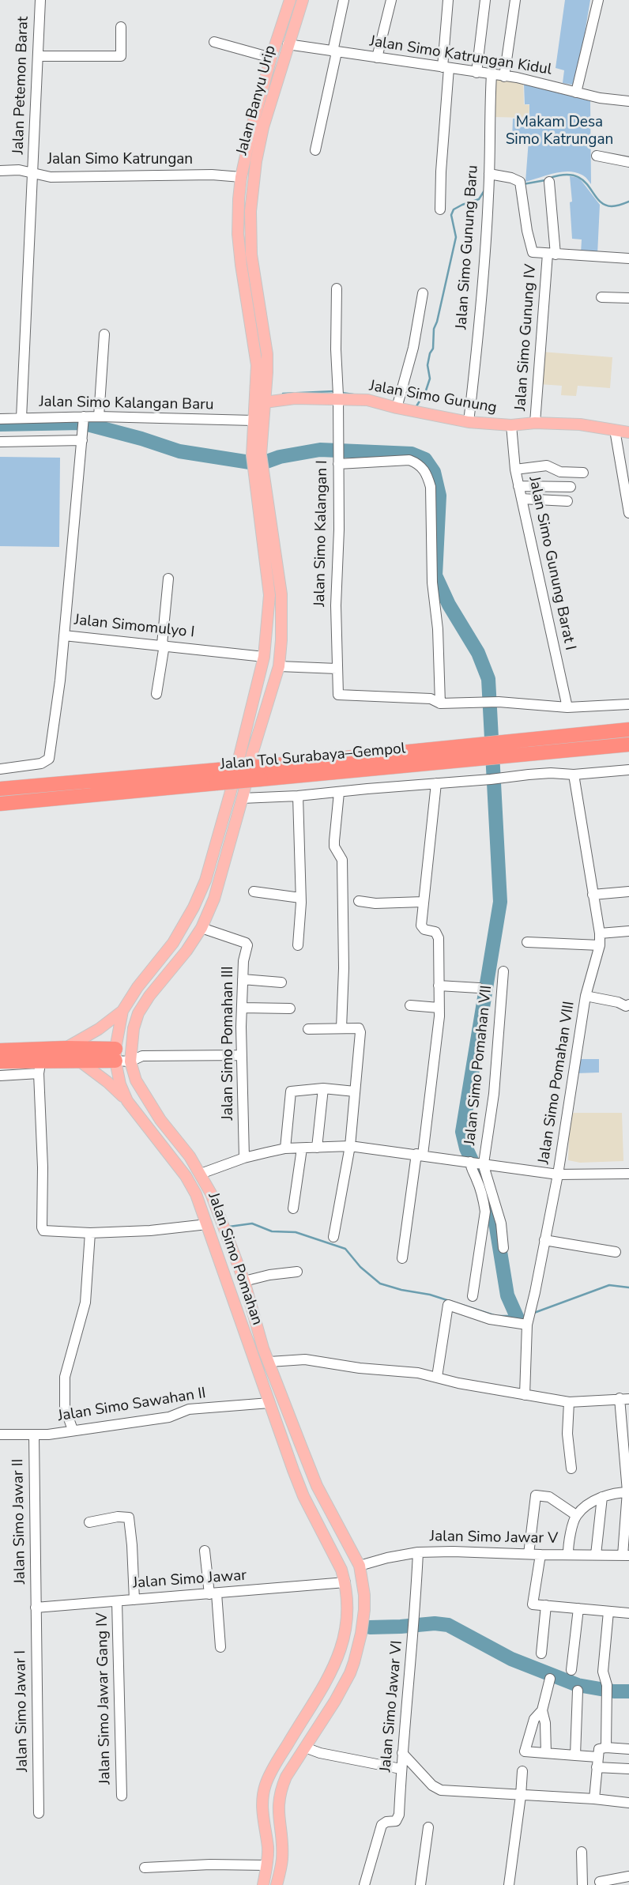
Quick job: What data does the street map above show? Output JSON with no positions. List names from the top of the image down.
{
  "streets": {
    "highway": ["Jalan Tol Surabaya–Gempol"],
    "main road": ["Jalan Banyu Urip", "Jalan Simo Gunung", "Jalan Simo Pomahan"],
    "street": [
      "Jalan Simo Katrungan Kidul",
      "Jalan Petemon Barat",
      "Jalan Simo Katrungan",
      "Jalan Simo Gunung Baru",
      "Jalan Simo Gunung IV",
      "Jalan Simo Kalangan Baru",
      "Jalan Simo Kalangan I",
      "Jalan Simo Gunung Barat I",
      "Jalan Simomulyo I",
      "Jalan Simo Pomahan III",
      "Jalan Simo Pomahan VII",
      "Jalan Simo Pomahan VIII",
      "Jalan Simo Sawahan II",
      "Jalan Simo Jawar II",
      "Jalan Simo Jawar V",
      "Jalan Simo Jawar",
      "Jalan Simo Jawar Gang IV",
      "Jalan Simo Jawar VI",
      "Jalan Simo Jawar I"
    ]
  },
  "crossings": [
    ["Jalan Simo Katrungan Kidul", "Jalan Banyu Urip"],
    ["Jalan Simo Katrungan Kidul", "Jalan Simo Gunung Baru"],
    ["Jalan Petemon Barat", "Jalan Simo Katrungan"],
    ["Jalan Petemon Barat", "Jalan Simo Kalangan Baru"],
    ["Jalan Banyu Urip", "Jalan Simo Katrungan"],
    ["Jalan Banyu Urip", "Jalan Simo Gunung"],
    ["Jalan Banyu Urip", "Jalan Simo Kalangan Baru"],
    ["Jalan Simo Gunung Baru", "Jalan Simo Gunung"],
    ["Jalan Simo Gunung IV", "Jalan Simo Gunung"],
    ["Jalan Simo Gunung", "Jalan Simo Kalangan I"],
    ["Jalan Simo Gunung", "Jalan Simo Gunung Barat I"],
    ["Jalan Simo Kalangan Baru", "Jalan Simomulyo I"],
    ["Jalan Simo Kalangan I", "Jalan Simo Gunung Barat I"],
    ["Jalan Simo Pomahan III", "Jalan Simo Pomahan"],
    ["Jalan Simo Pomahan VII", "Jalan Simo Pomahan"],
    ["Jalan Simo Pomahan VIII", "Jalan Simo Pomahan"],
    ["Jalan Simo Pomahan", "Jalan Simo Sawahan II"],
    ["Jalan Simo Sawahan II", "Jalan Simo Jawar II"],
    ["Jalan Simo Jawar II", "Jalan Simo Jawar"],
    ["Jalan Simo Jawar II", "Jalan Simo Jawar I"],
    ["Jalan Simo Jawar V", "Jalan Simo Jawar VI"],
    ["Jalan Simo Jawar", "Jalan Simo Jawar Gang IV"],
    ["Jalan Simo Jawar", "Jalan Simo Jawar I"]
  ],
  "parks": ["Makam Desa Simo Katrungan"]
}
